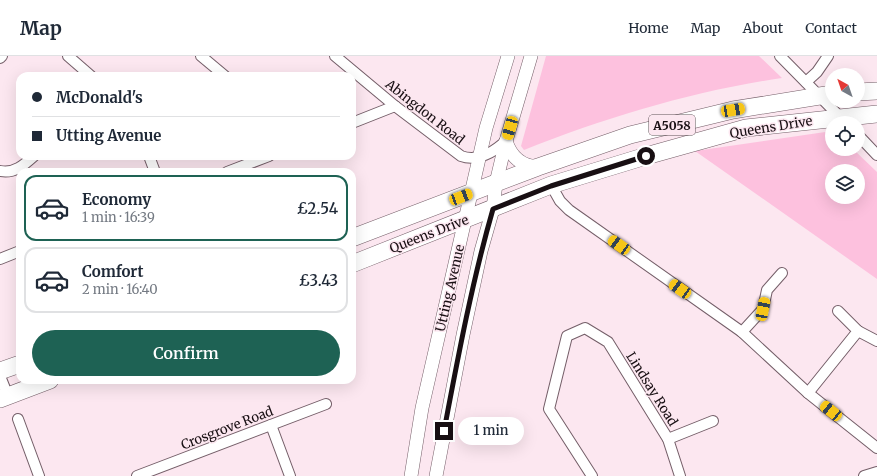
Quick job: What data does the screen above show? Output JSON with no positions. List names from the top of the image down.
{
  "streets": {
    "highway": ["A5058", "Queens Drive"],
    "street": [
      "Abingdon Road",
      "Utting Avenue",
      "Lindsay Road",
      "Crosgrove Road"
    ]
  },
  "crossings": [
    ["Abingdon Road", "Utting Avenue"],
    ["Queens Drive", "Utting Avenue"]
  ],
  "north": "top left",
  "page": {
    "header": "Map",
    "nav": [
      "Home",
      "Map",
      "About",
      "Contact"
    ],
    "banner": ["McDonald's", "Utting Avenue"],
    "list": [
      {
        "name": "Economy",
        "note": "1 min · 16:39",
        "value": "£2.54"
      },
      {
        "name": "Comfort",
        "note": "2 min · 16:40",
        "value": "£3.43"
      }
    ],
    "buttons": "Confirm",
    "bubble": "1 min"
  }
}
